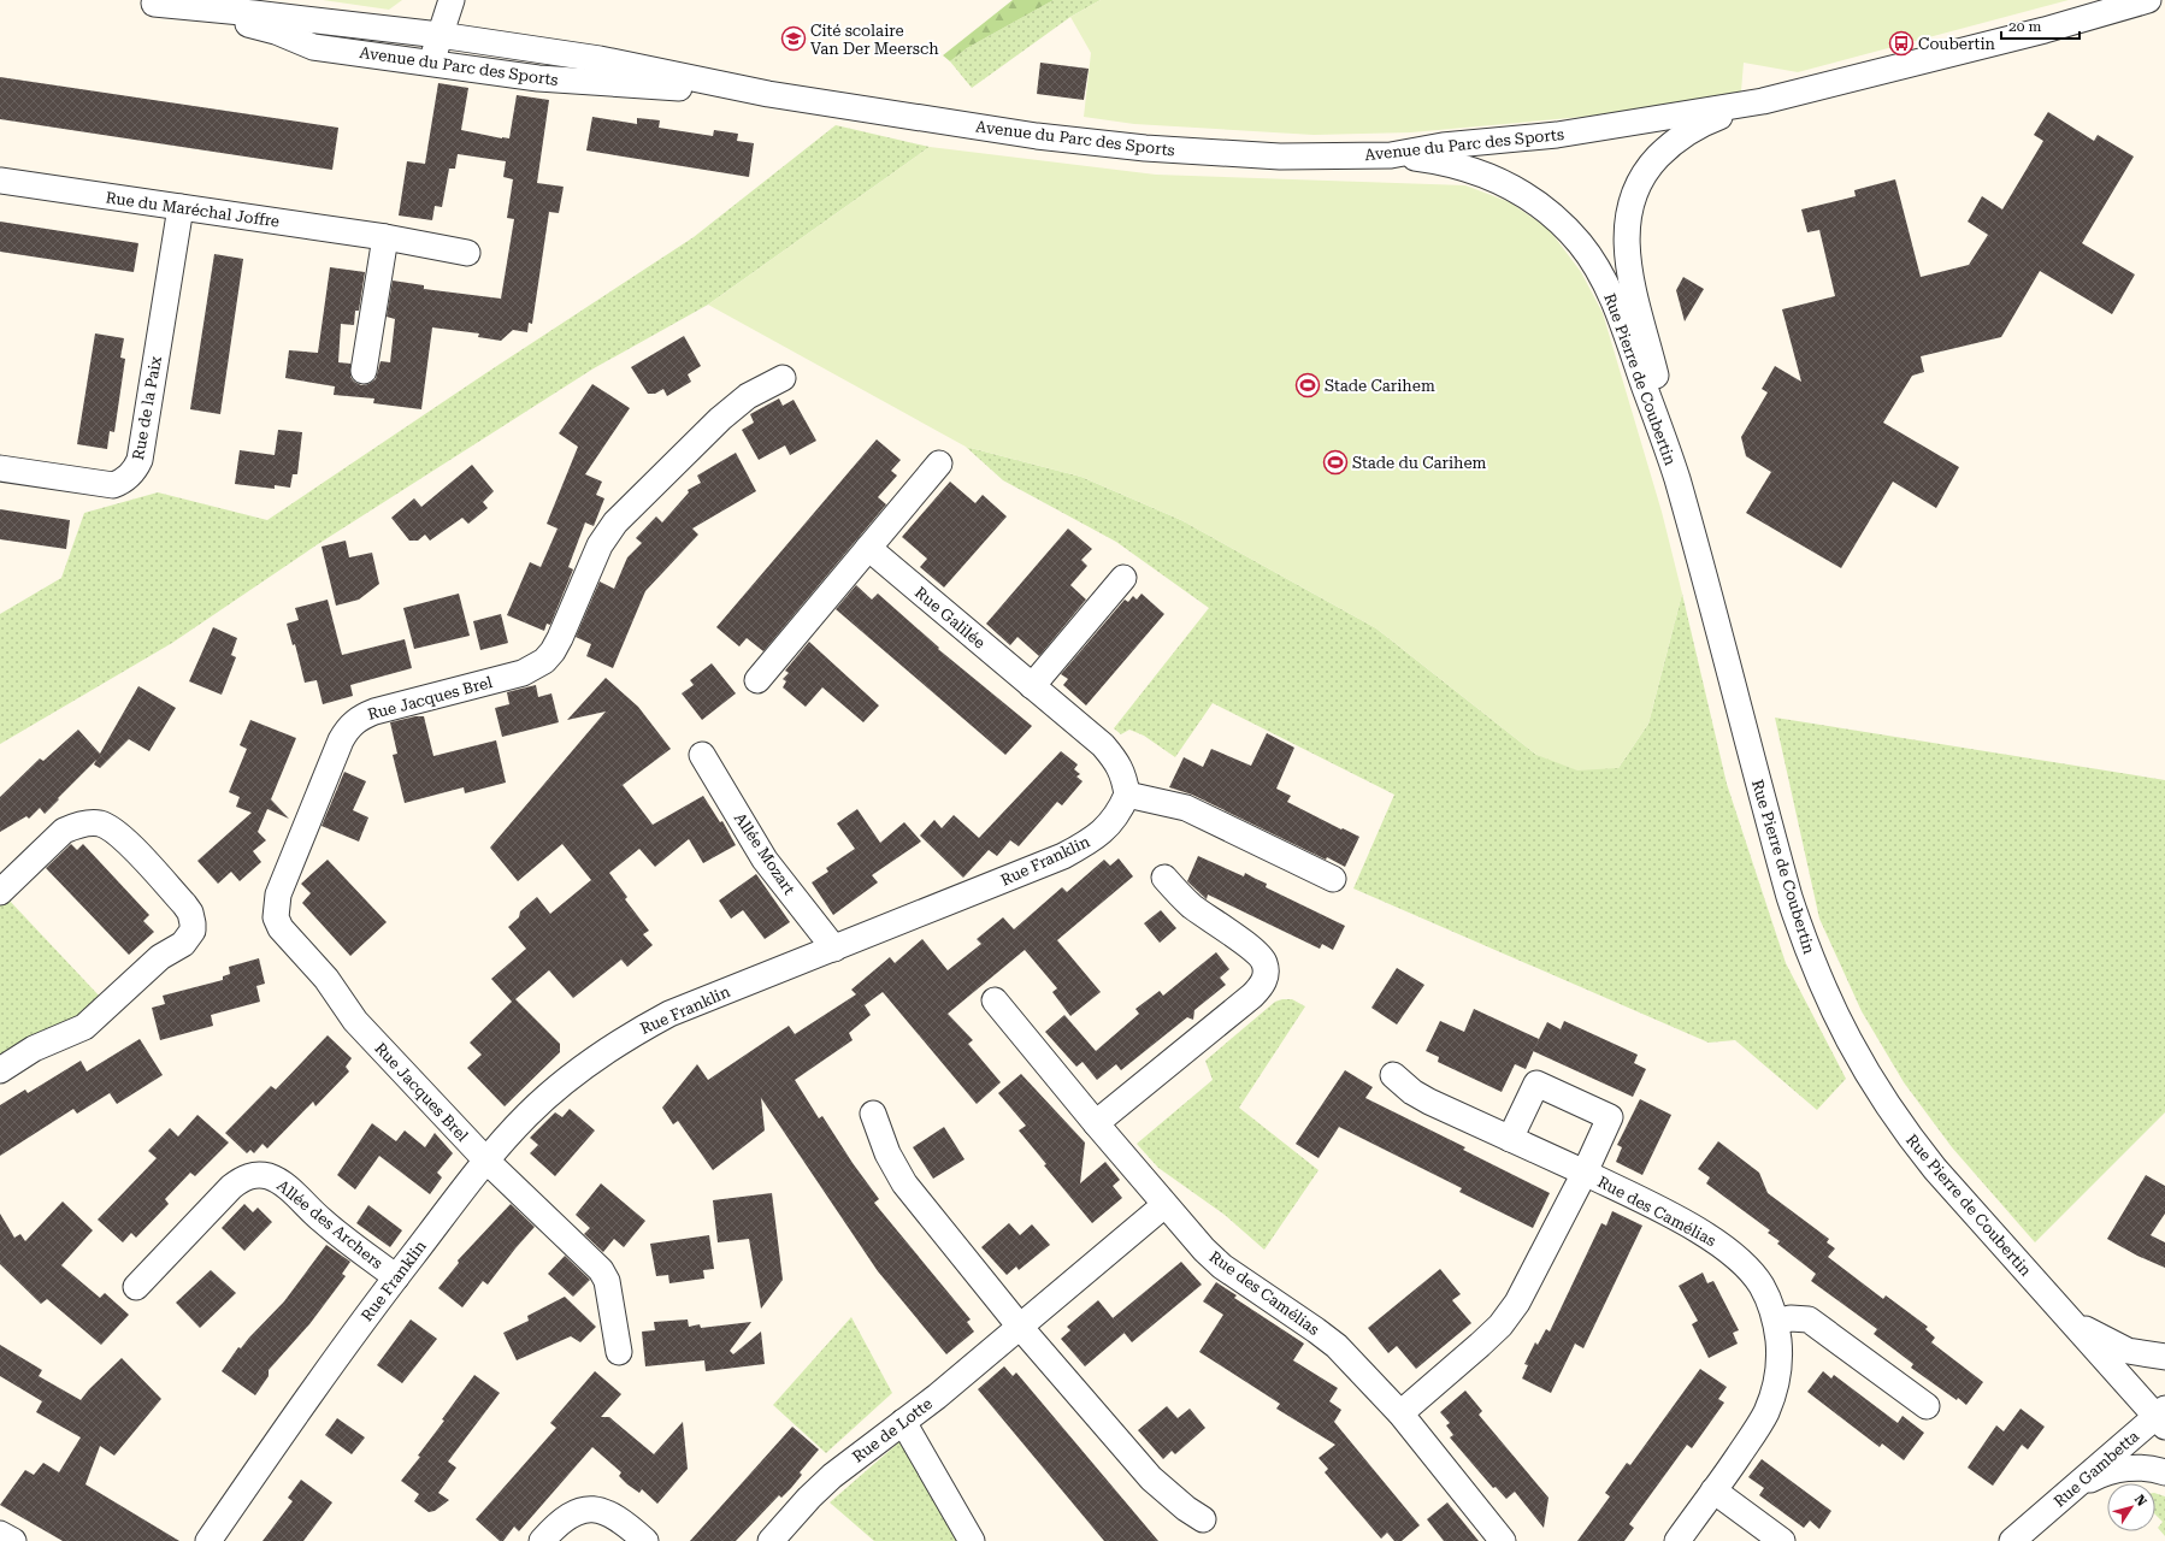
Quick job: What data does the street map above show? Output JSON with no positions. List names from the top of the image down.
{
  "streets": {
    "street": [
      "Avenue du Parc des Sports",
      "Rue du Maréchal Joffre",
      "Rue Pierre de Coubertin",
      "Rue de la Paix",
      "Rue Galilée",
      "Rue Jacques Brel",
      "Allée Mozart",
      "Rue Franklin",
      "Rue des Camélias",
      "Allée des Archers",
      "Rue de Lotte",
      "Rue Gambetta"
    ]
  },
  "crossings": [
    ["Avenue du Parc des Sports", "Rue Pierre de Coubertin"],
    ["Rue du Maréchal Joffre", "Rue de la Paix"],
    ["Rue Pierre de Coubertin", "Rue Gambetta"],
    ["Rue Galilée", "Rue Franklin"],
    ["Rue Jacques Brel", "Rue Franklin"],
    ["Allée Mozart", "Rue Franklin"],
    ["Rue Franklin", "Allée des Archers"],
    ["Rue des Camélias", "Rue de Lotte"]
  ],
  "places": {
    "school or university": ["Cité scolaire Van Der Meersch"],
    "bus stop": ["Coubertin"],
    "sports": ["Stade Carihem", "Stade du Carihem"]
  },
  "scale_bar": "20 m",
  "north": "top right"
}
